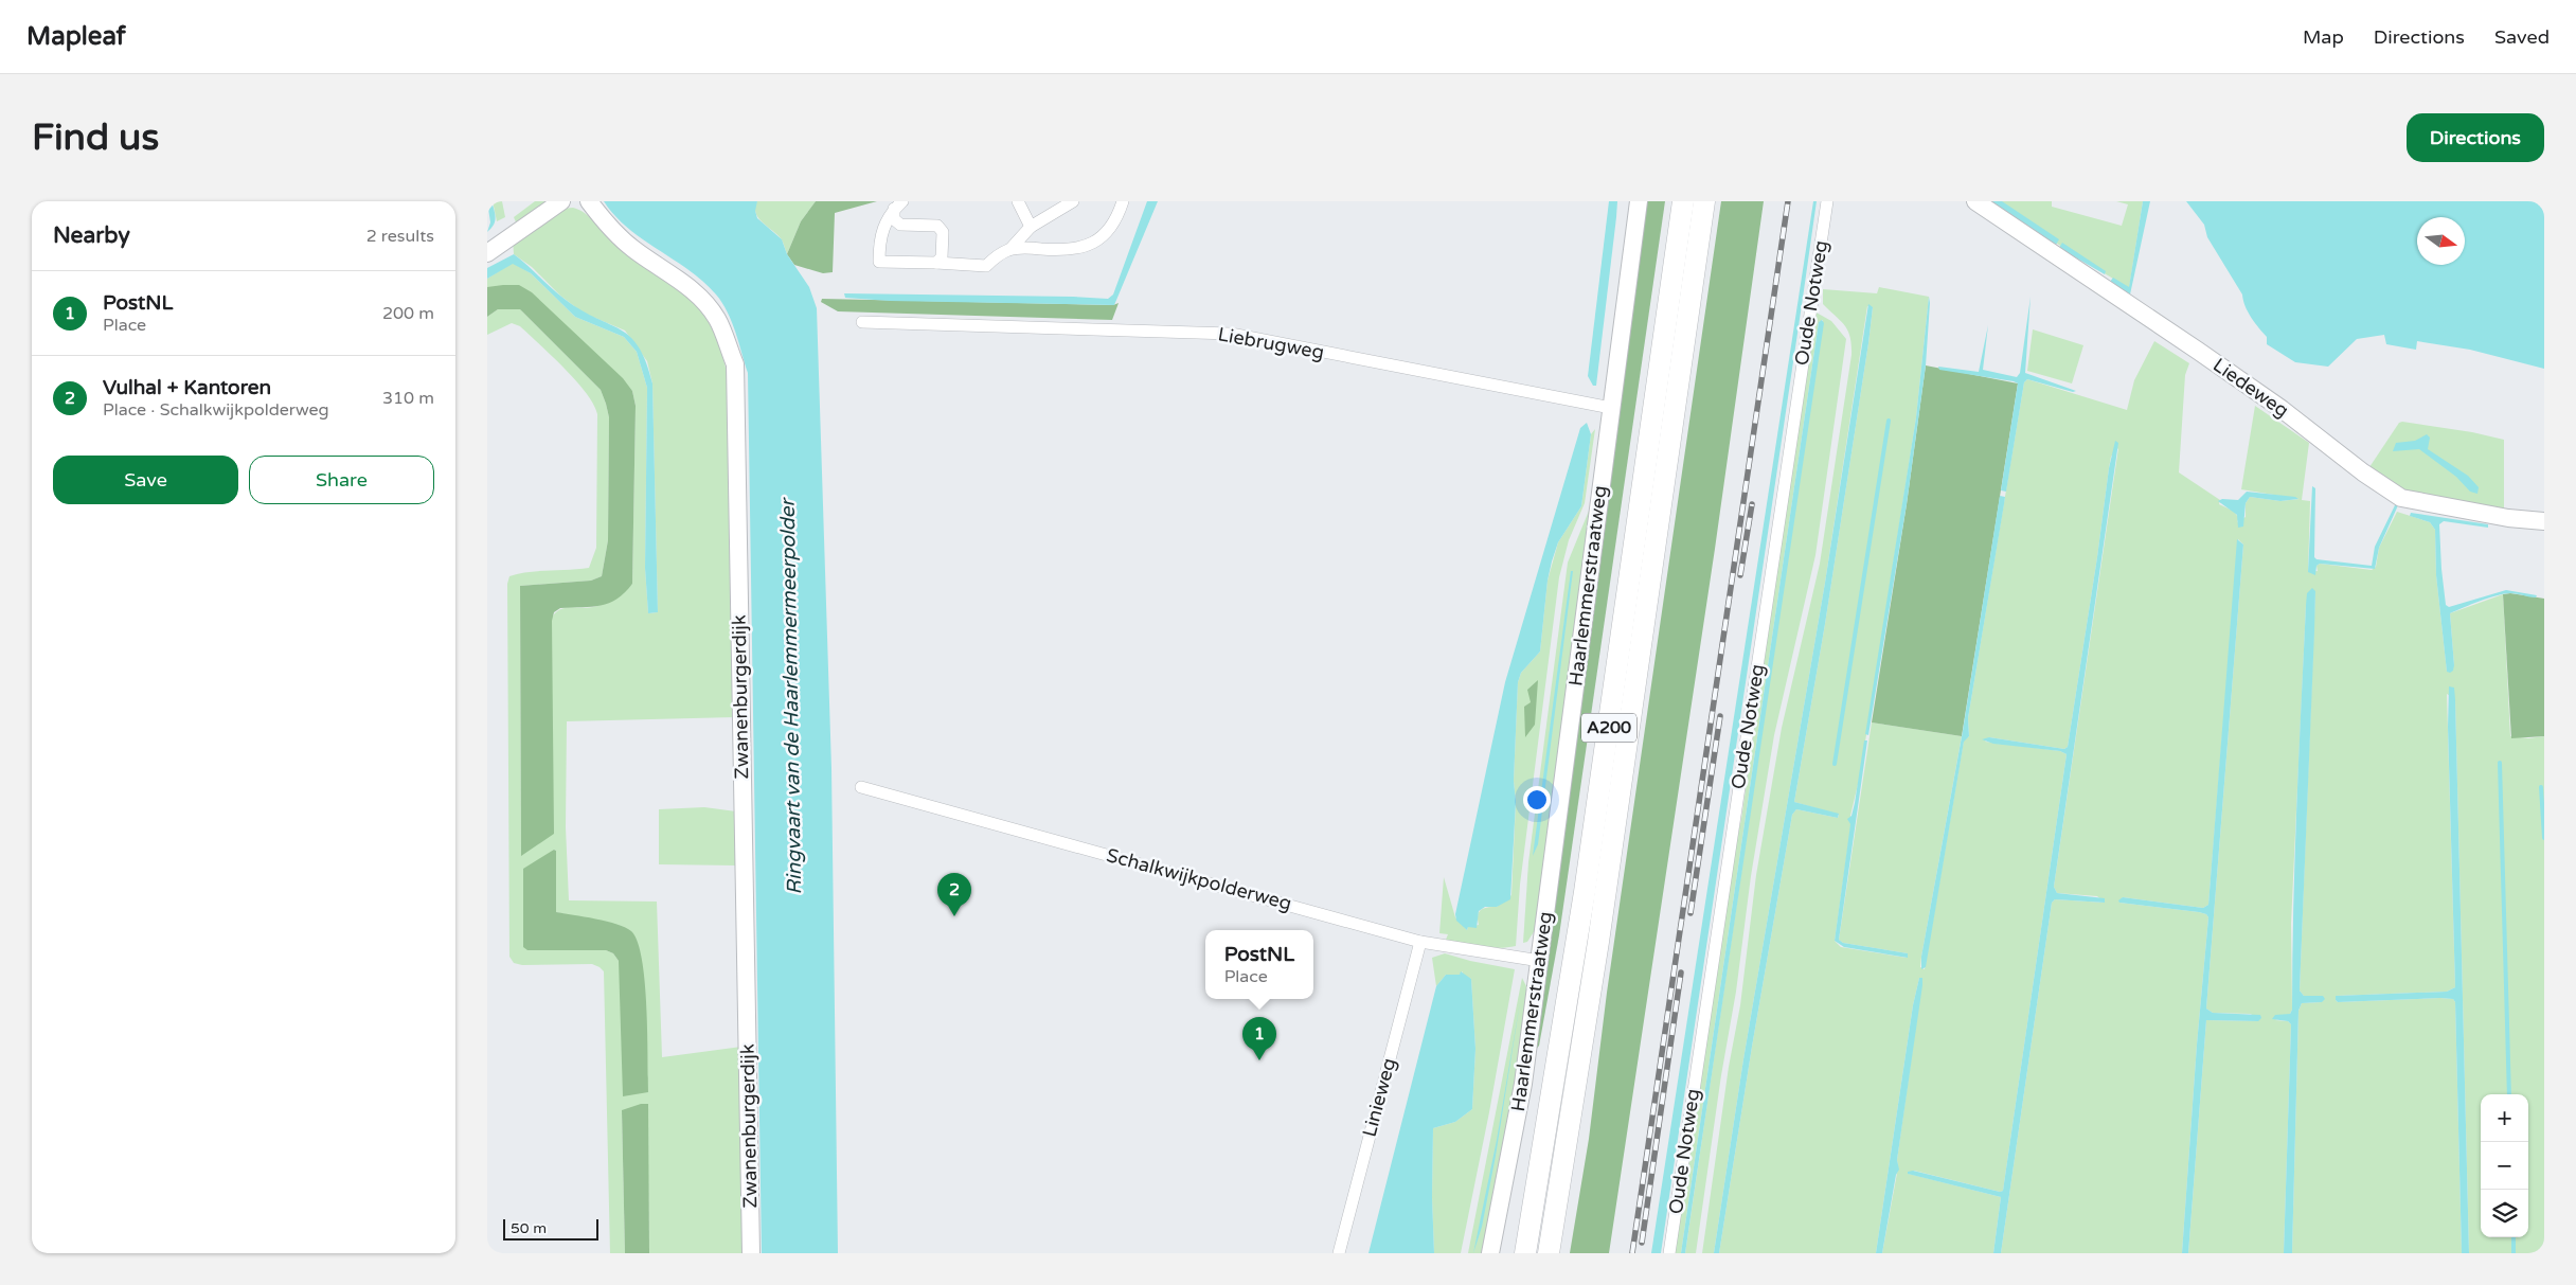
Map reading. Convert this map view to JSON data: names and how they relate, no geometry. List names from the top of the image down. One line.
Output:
{"streets":{"highway":["A200"],"street":["Oude Notweg","Liebrugweg","Liedeweg","Haarlemmerstraatweg","Zwanenburgerdijk","Schalkwijkpolderweg","Linieweg"]},"crossings":[["Liebrugweg","Haarlemmerstraatweg"],["Haarlemmerstraatweg","Schalkwijkpolderweg"],["Schalkwijkpolderweg","Linieweg"]],"water":["Ringvaart van de Haarlemmermeerpolder"],"scale_bar":"50 m","north":"right","page":{"header":"Mapleaf","nav":["Map","Directions","Saved"],"buttons":["Directions",["Save","Share"]],"title":"Find us","heading":["Nearby","2 results"],"list":[{"mark":"1","name":"PostNL","note":"Place","value":"200 m"},{"mark":"2","name":"Vulhal + Kantoren","note":"Place · Schalkwijkpolderweg","value":"310 m"}],"pins":["2","1"],"popup":["PostNL","Place"],"map_buttons":["+","−"],"scale":"50 m"}}
